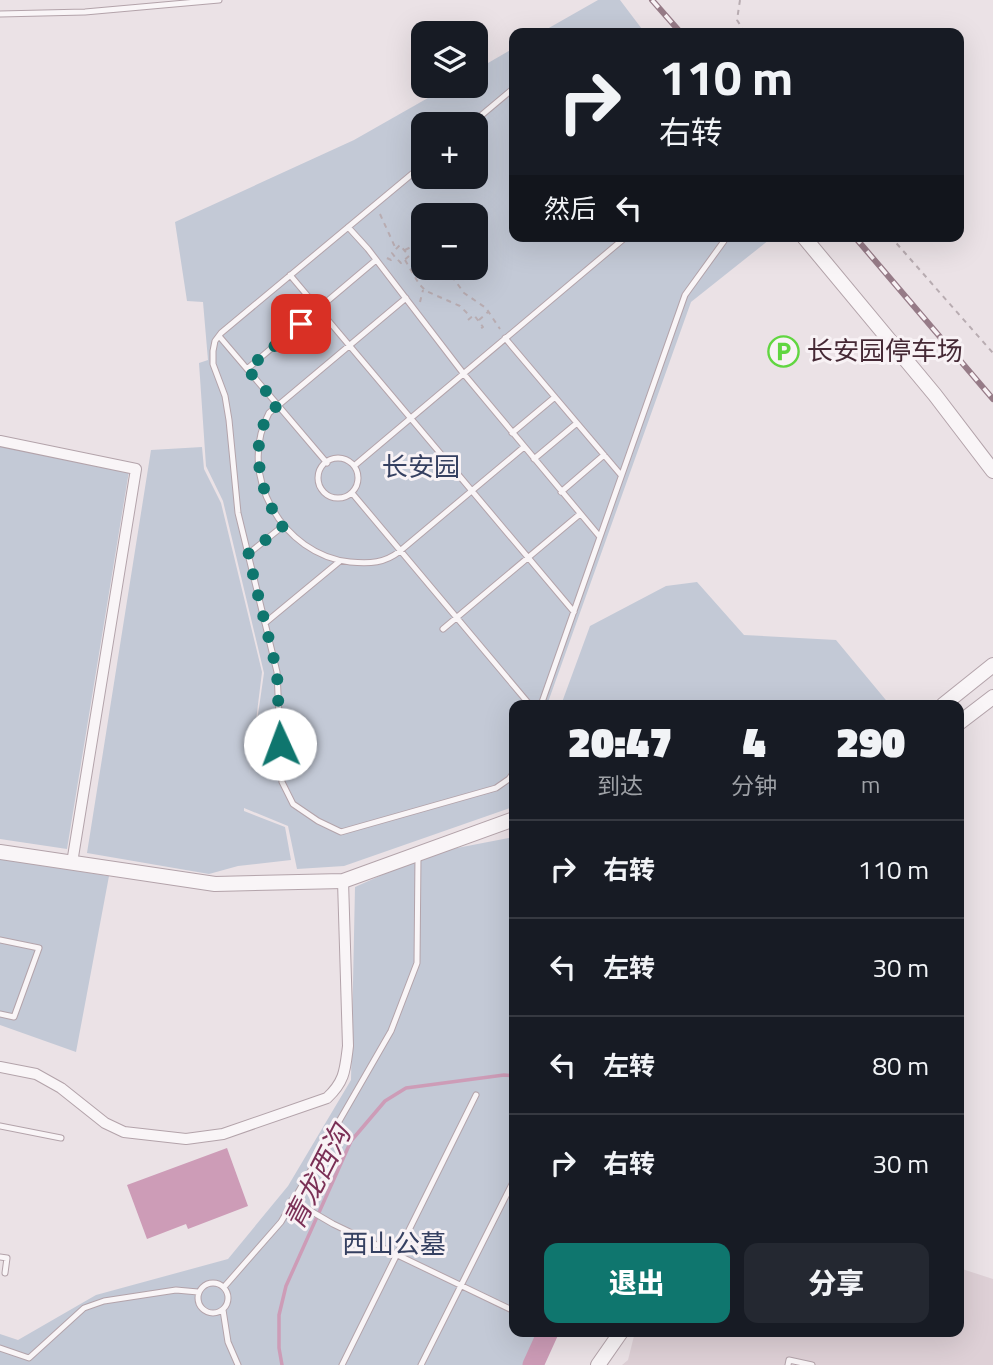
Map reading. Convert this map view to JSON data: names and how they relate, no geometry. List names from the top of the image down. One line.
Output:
{"water":["青龙西沟"],"parks":["长安园","西山公墓"],"places":{"parking":["长安园停车场"]},"page":{"map_buttons":["+","−"],"turn":["110 m","右转"],"then":"然后","eta":["20:47","到达","4","分钟","290","m"],"list":[{"name":"右转","value":"110 m"},{"name":"左转","value":"30 m"},{"name":"左转","value":"80 m"},{"name":"右转","value":"30 m"}],"buttons":["退出","分享"]}}
